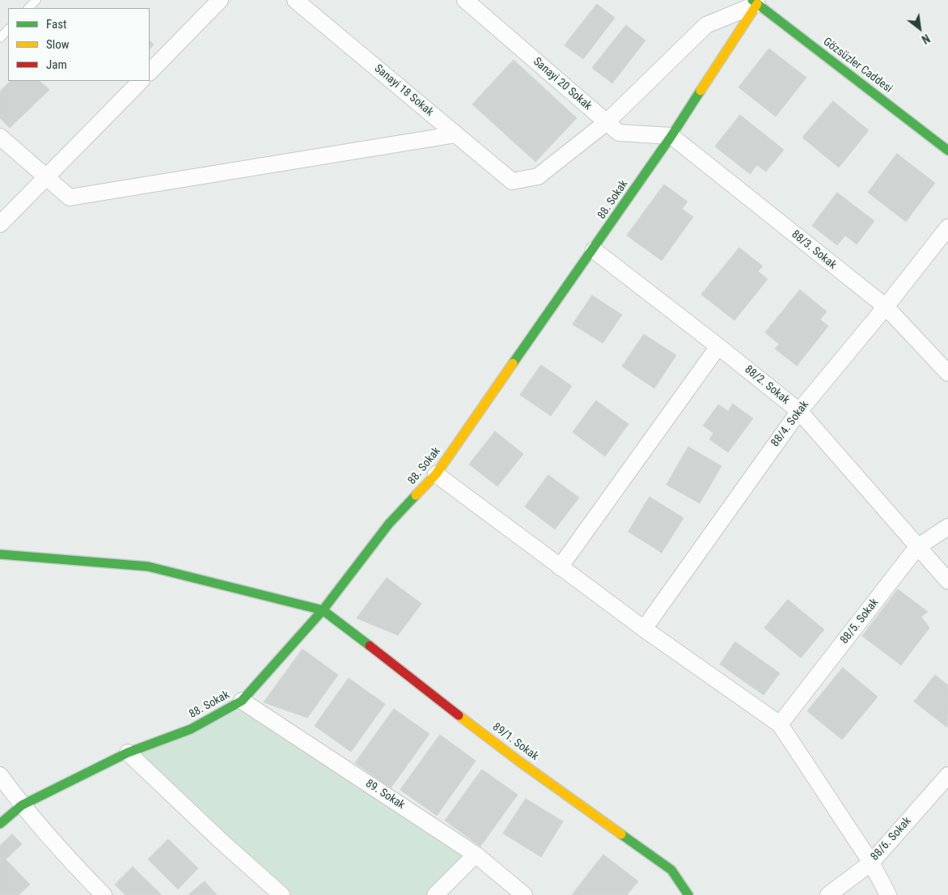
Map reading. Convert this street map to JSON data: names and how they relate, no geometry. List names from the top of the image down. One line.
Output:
{"streets":{"street":["Gözsüzler Caddesi","Sanayi 20 Sokak","Sanayi 18 Sokak","88. Sokak","88/3. Sokak","88/2. Sokak","88/4. Sokak","88/5. Sokak","89/1. Sokak","89. Sokak","88/6. Sokak"]},"crossings":[["Gözsüzler Caddesi","88. Sokak"],["Sanayi 20 Sokak","Sanayi 18 Sokak"],["Sanayi 20 Sokak","88. Sokak"],["Sanayi 20 Sokak","88/3. Sokak"],["88. Sokak","88/3. Sokak"],["88. Sokak","88/2. Sokak"],["88. Sokak","89/1. Sokak"],["88. Sokak","89. Sokak"],["88/3. Sokak","88/4. Sokak"],["88/2. Sokak","88/4. Sokak"],["88/2. Sokak","88/5. Sokak"]],"legend":["Fast","Slow","Jam"],"north":"bottom right"}
